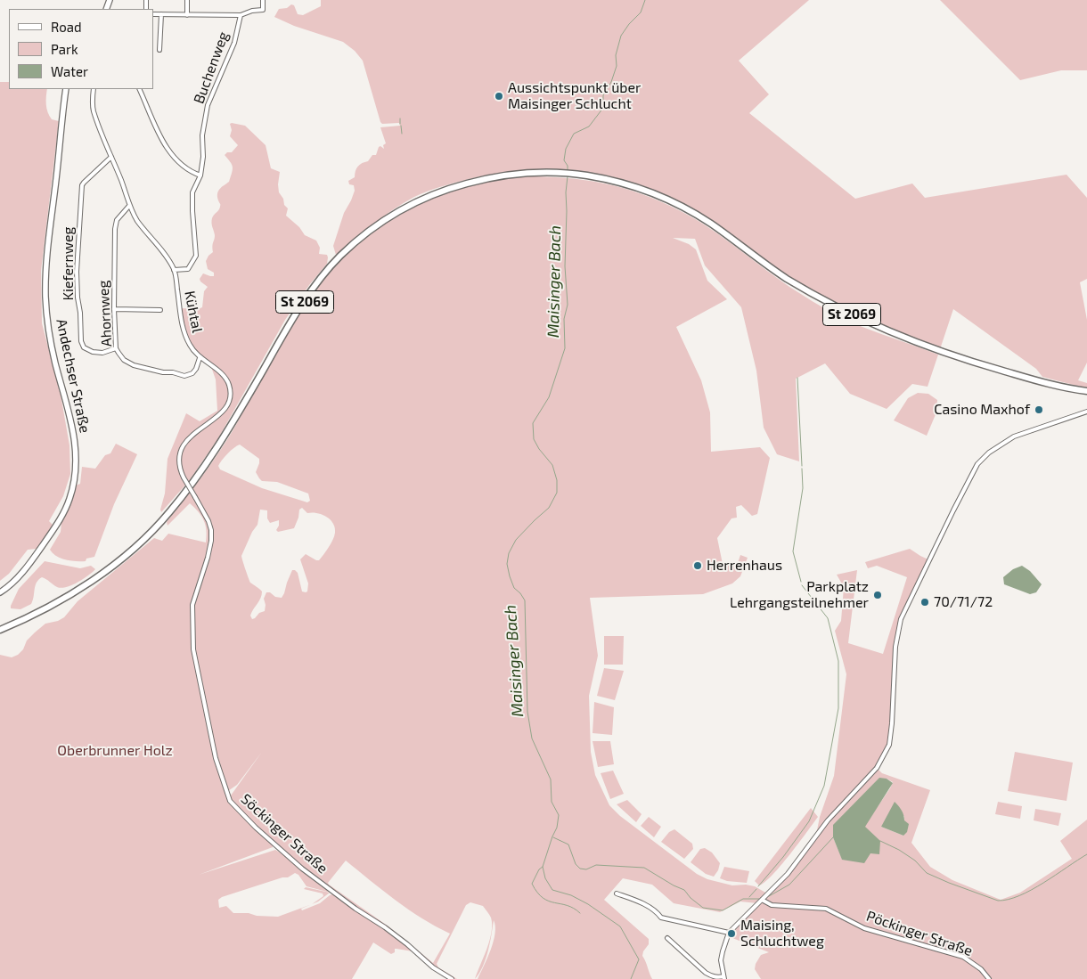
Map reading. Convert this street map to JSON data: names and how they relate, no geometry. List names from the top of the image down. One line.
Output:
{"streets":{"main road":["St 2069"],"street":["Buchenweg","Kiefernweg","Kühtal","Ahornweg","Andechser Straße","Söckinger Straße","Pöckinger Straße"]},"crossings":[["Buchenweg","Kühtal"],["Kiefernweg","Kühtal"],["Kiefernweg","Ahornweg"],["Kühtal","Ahornweg"],["Kühtal","Söckinger Straße"]],"water":["Maisinger Bach"],"parks":["Oberbrunner Holz"],"places":["Aussichtspunkt über Maisinger Schlucht","Casino Maxhof","Herrenhaus","Parkplatz Lehrgangsteilnehmer","70/71/72","Maising, Schluchtweg"],"legend":["Road","Park","Water"]}
